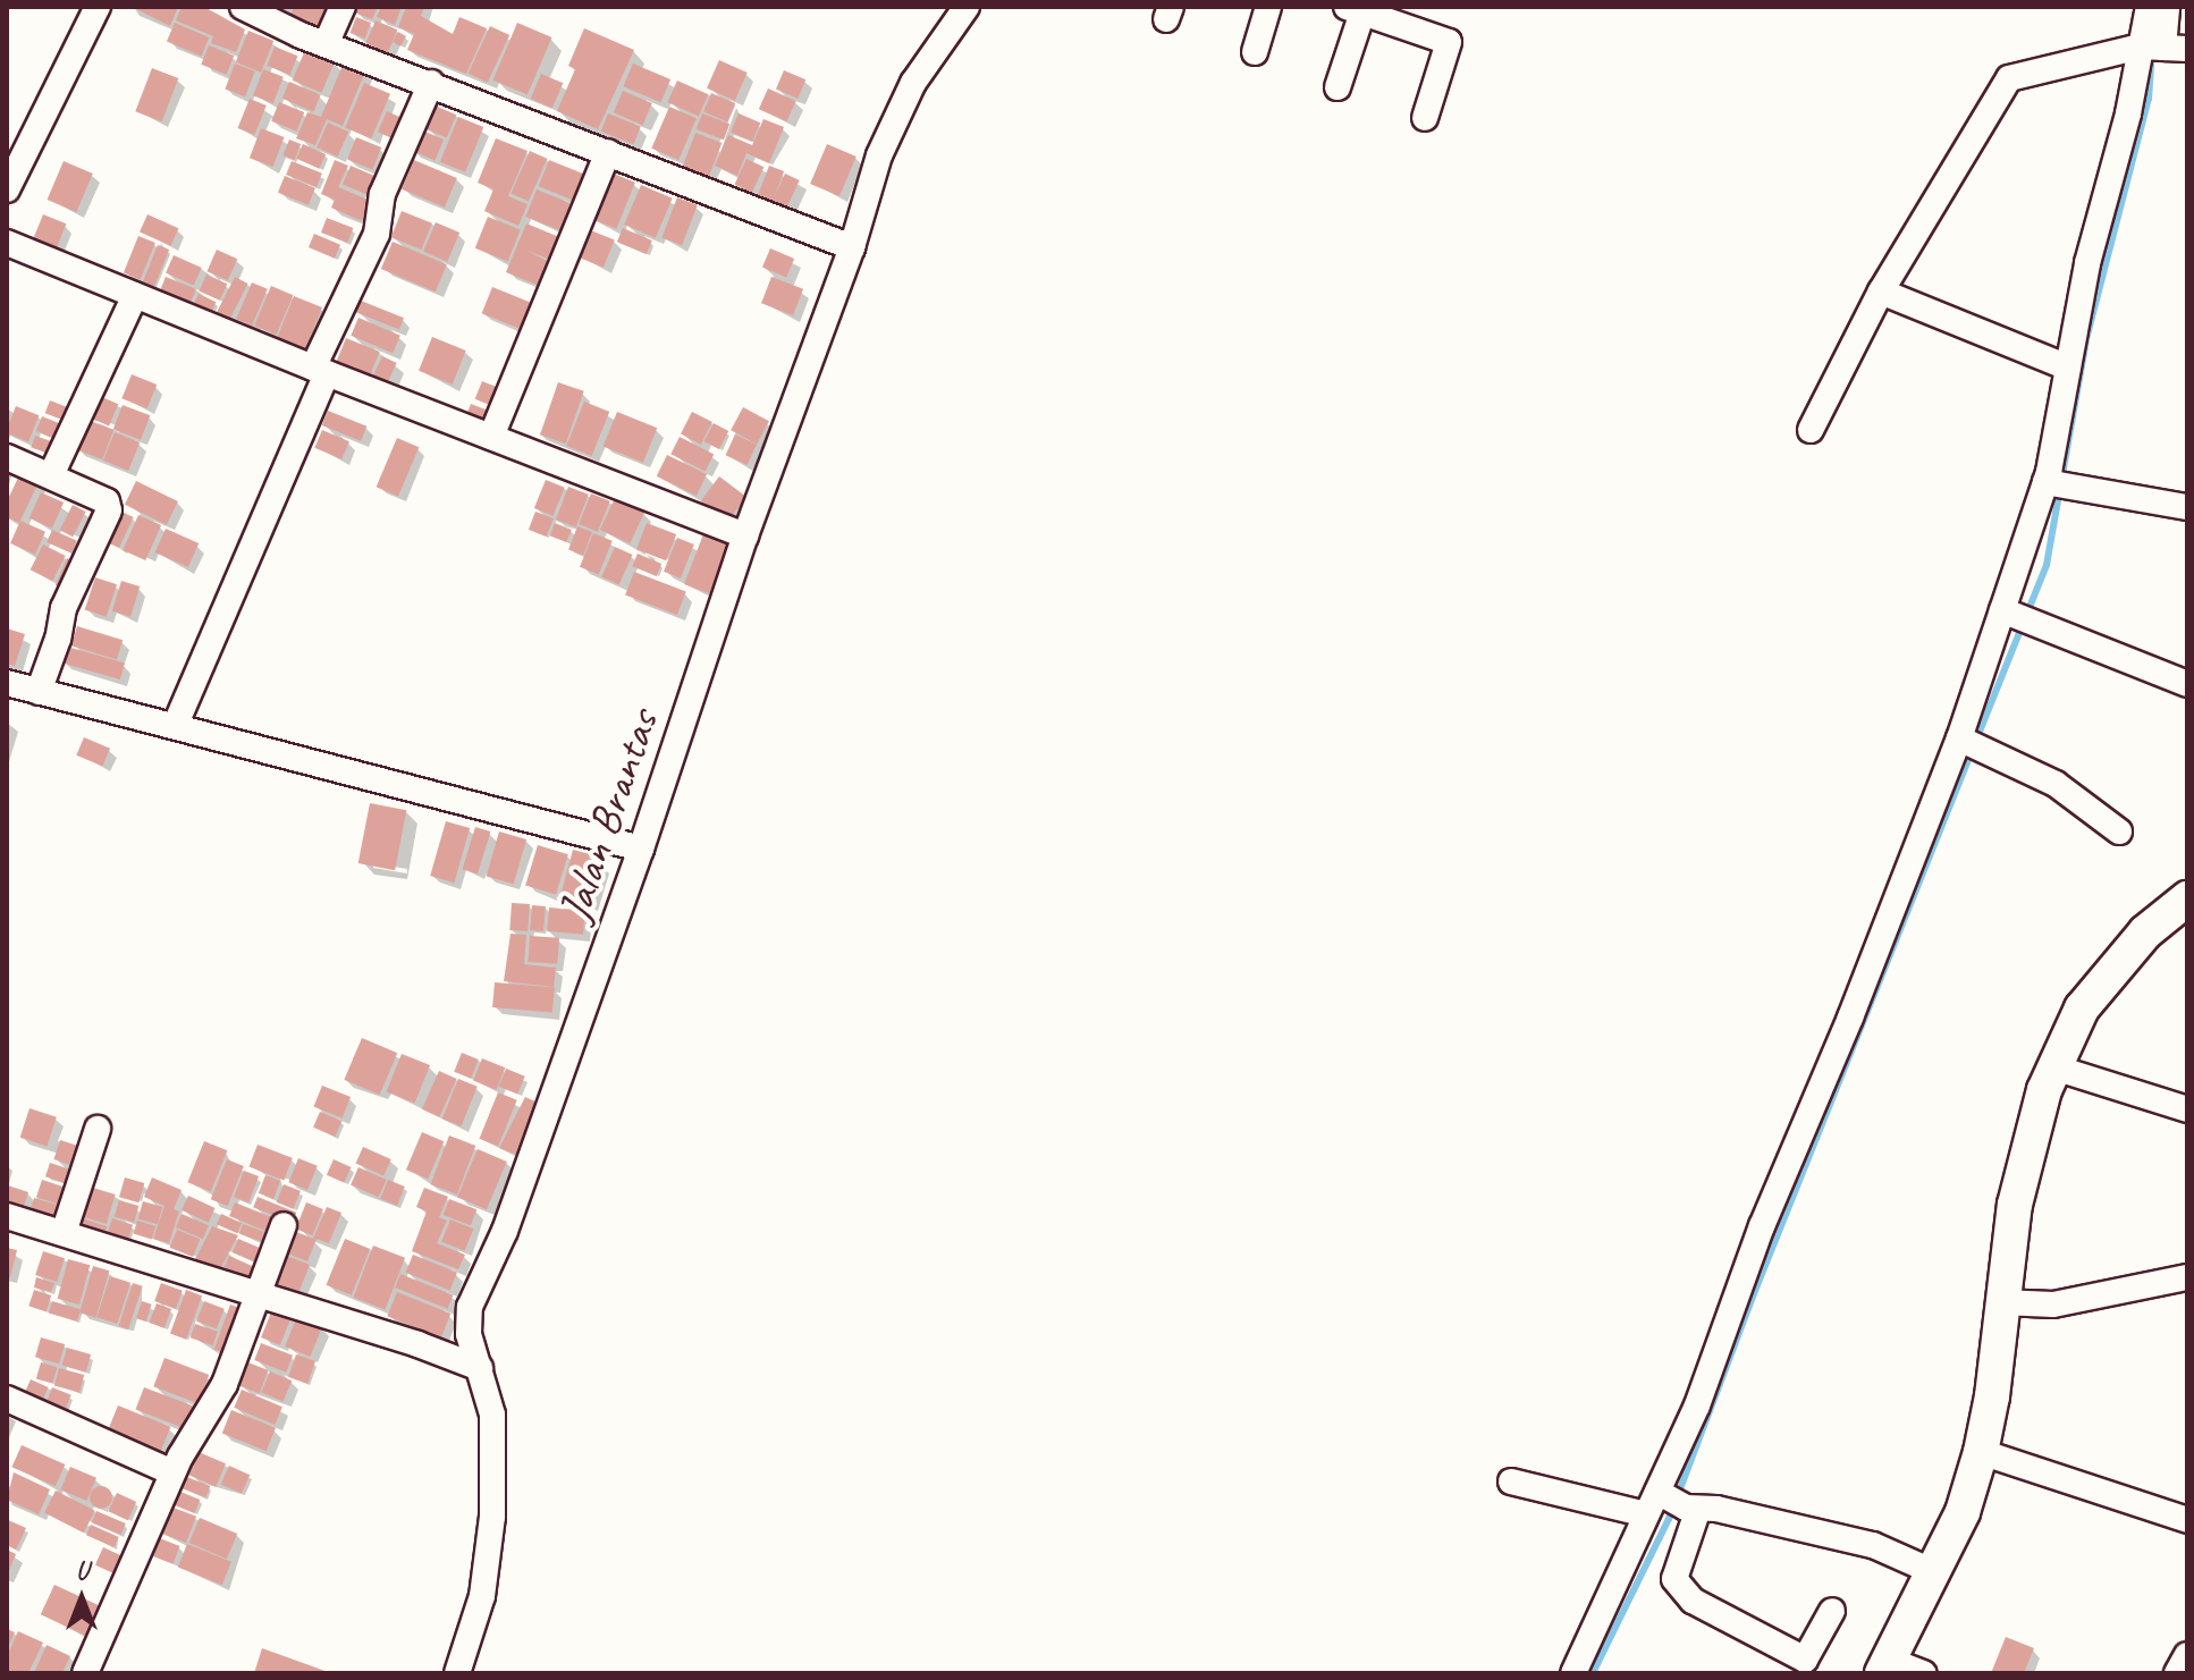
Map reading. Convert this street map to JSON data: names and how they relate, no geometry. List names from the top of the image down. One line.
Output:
{"streets":{"street":["Jalan Brantas"]},"north":"top"}
